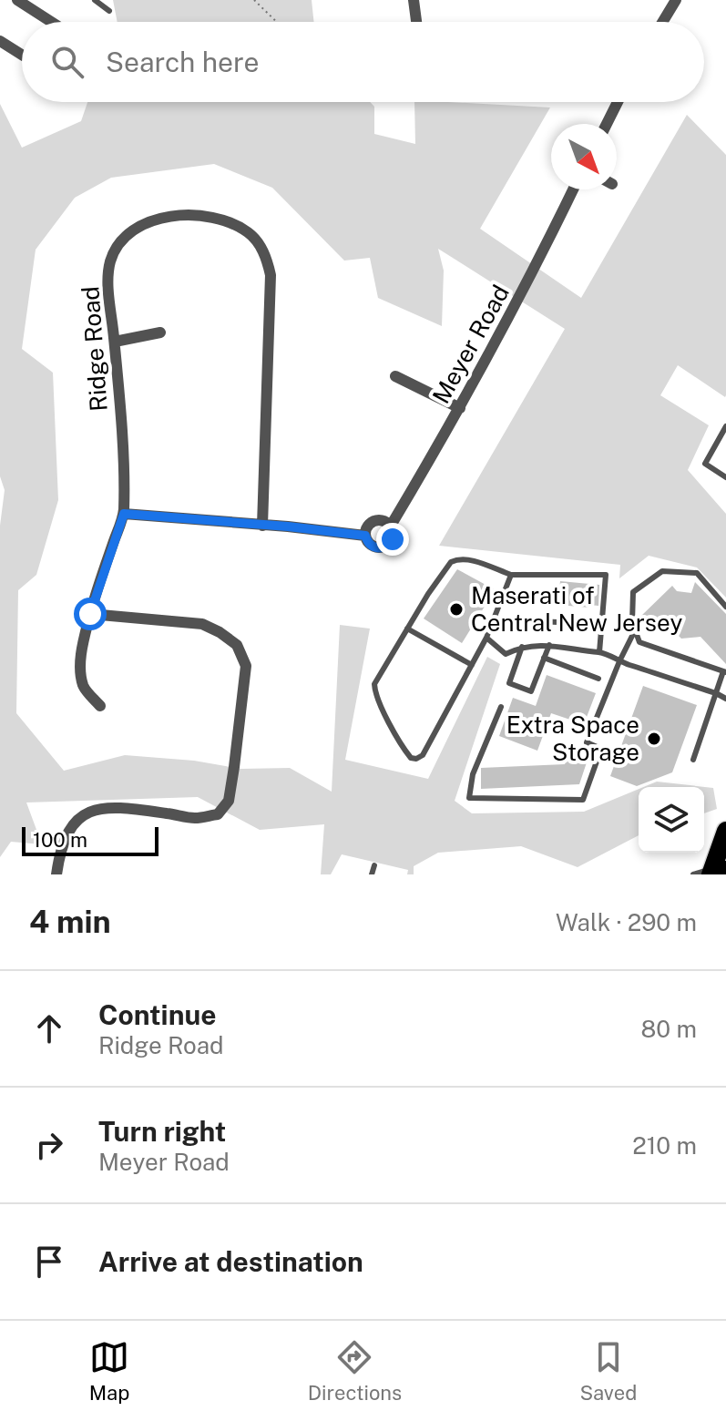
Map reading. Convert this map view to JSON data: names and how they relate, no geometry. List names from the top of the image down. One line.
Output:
{"streets":{"street":["Meyer Road","Ridge Road"]},"crossings":[["Meyer Road","Ridge Road"]],"places":["Maserati of Central New Jersey","Extra Space Storage"],"scale_bar":"100 m","north":"bottom right","page":{"search":"Search here","scale":"100 m","heading":["4 min","Walk · 290 m"],"list":[["Continue","Ridge Road","80 m"],["Turn right","Meyer Road","210 m"],"Arrive at destination"],"nav":["Map","Directions","Saved"]}}
